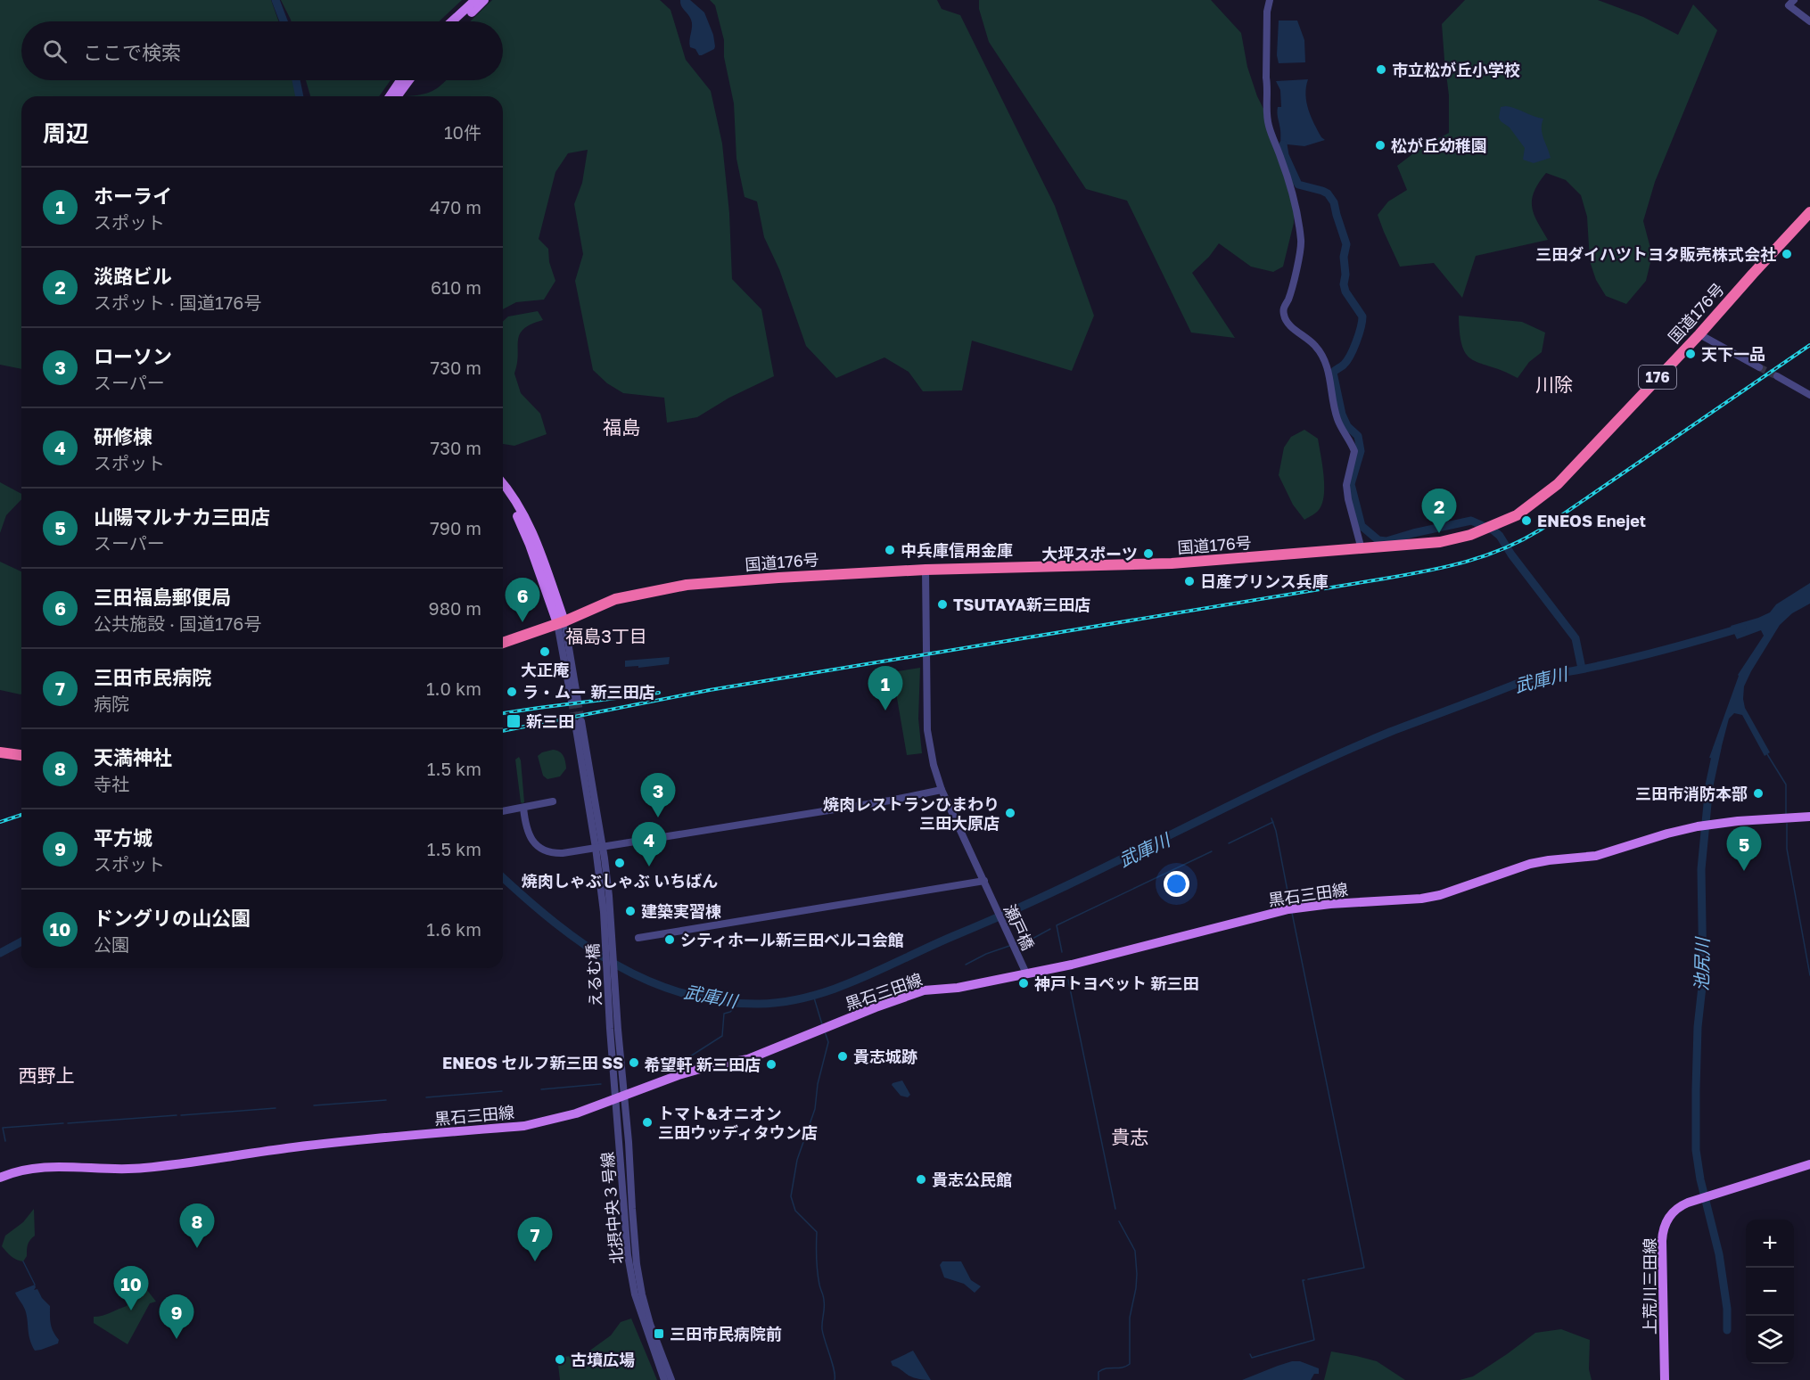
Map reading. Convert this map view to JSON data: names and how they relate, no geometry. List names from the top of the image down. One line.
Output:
{"streets":{"highway":["国道176号","176"],"main road":["黒石三田線","上荒川三田線"],"street":["瀬戸橋","えるむ橋","北摂中央３号線"]},"crossings":[["国道176号","瀬戸橋"],["黒石三田線","瀬戸橋"],["黒石三田線","北摂中央３号線"],["えるむ橋","北摂中央３号線"]],"districts":["川除","福島","福島3丁目","西野上","貴志"],"water":["武庫川","池尻川"],"places":{"other":["市立松が丘小学校","松が丘幼稚園","三田ダイハツトヨタ販売株式会社","天下一品","ENEOS Enejet","中兵庫信用金庫","大坪スポーツ","日産プリンス兵庫","TSUTAYA新三田店","大正庵","ラ・ムー 新三田店","三田市消防本部","焼肉レストランひまわり 三田大原店","焼肉しゃぶしゃぶ いちばん","建築実習棟","シティホール新三田ベルコ会館","神戸トヨペット 新三田","貴志城跡","ENEOS セルフ新三田 SS","希望軒 新三田店","トマト&オニオン 三田ウッディタウン店","貴志公民館","古墳広場"],"transit":["新三田","三田市民病院前"]},"page":{"search":"ここで検索","heading":["周辺","10件"],"list":[{"mark":"1","name":"ホーライ","note":"スポット","value":"470 m"},{"mark":"2","name":"淡路ビル","note":"スポット · 国道176号","value":"610 m"},{"mark":"3","name":"ローソン","note":"スーパー","value":"730 m"},{"mark":"4","name":"研修棟","note":"スポット","value":"730 m"},{"mark":"5","name":"山陽マルナカ三田店","note":"スーパー","value":"790 m"},{"mark":"6","name":"三田福島郵便局","note":"公共施設 · 国道176号","value":"980 m"},{"mark":"7","name":"三田市民病院","note":"病院","value":"1.0 km"},{"mark":"8","name":"天満神社","note":"寺社","value":"1.5 km"},{"mark":"9","name":"平方城","note":"スポット","value":"1.5 km"},{"mark":"10","name":"ドングリの山公園","note":"公園","value":"1.6 km"}],"pins":["2","6","1","3","4","5","8","7","10","9"],"map_buttons":["+","−"]}}
